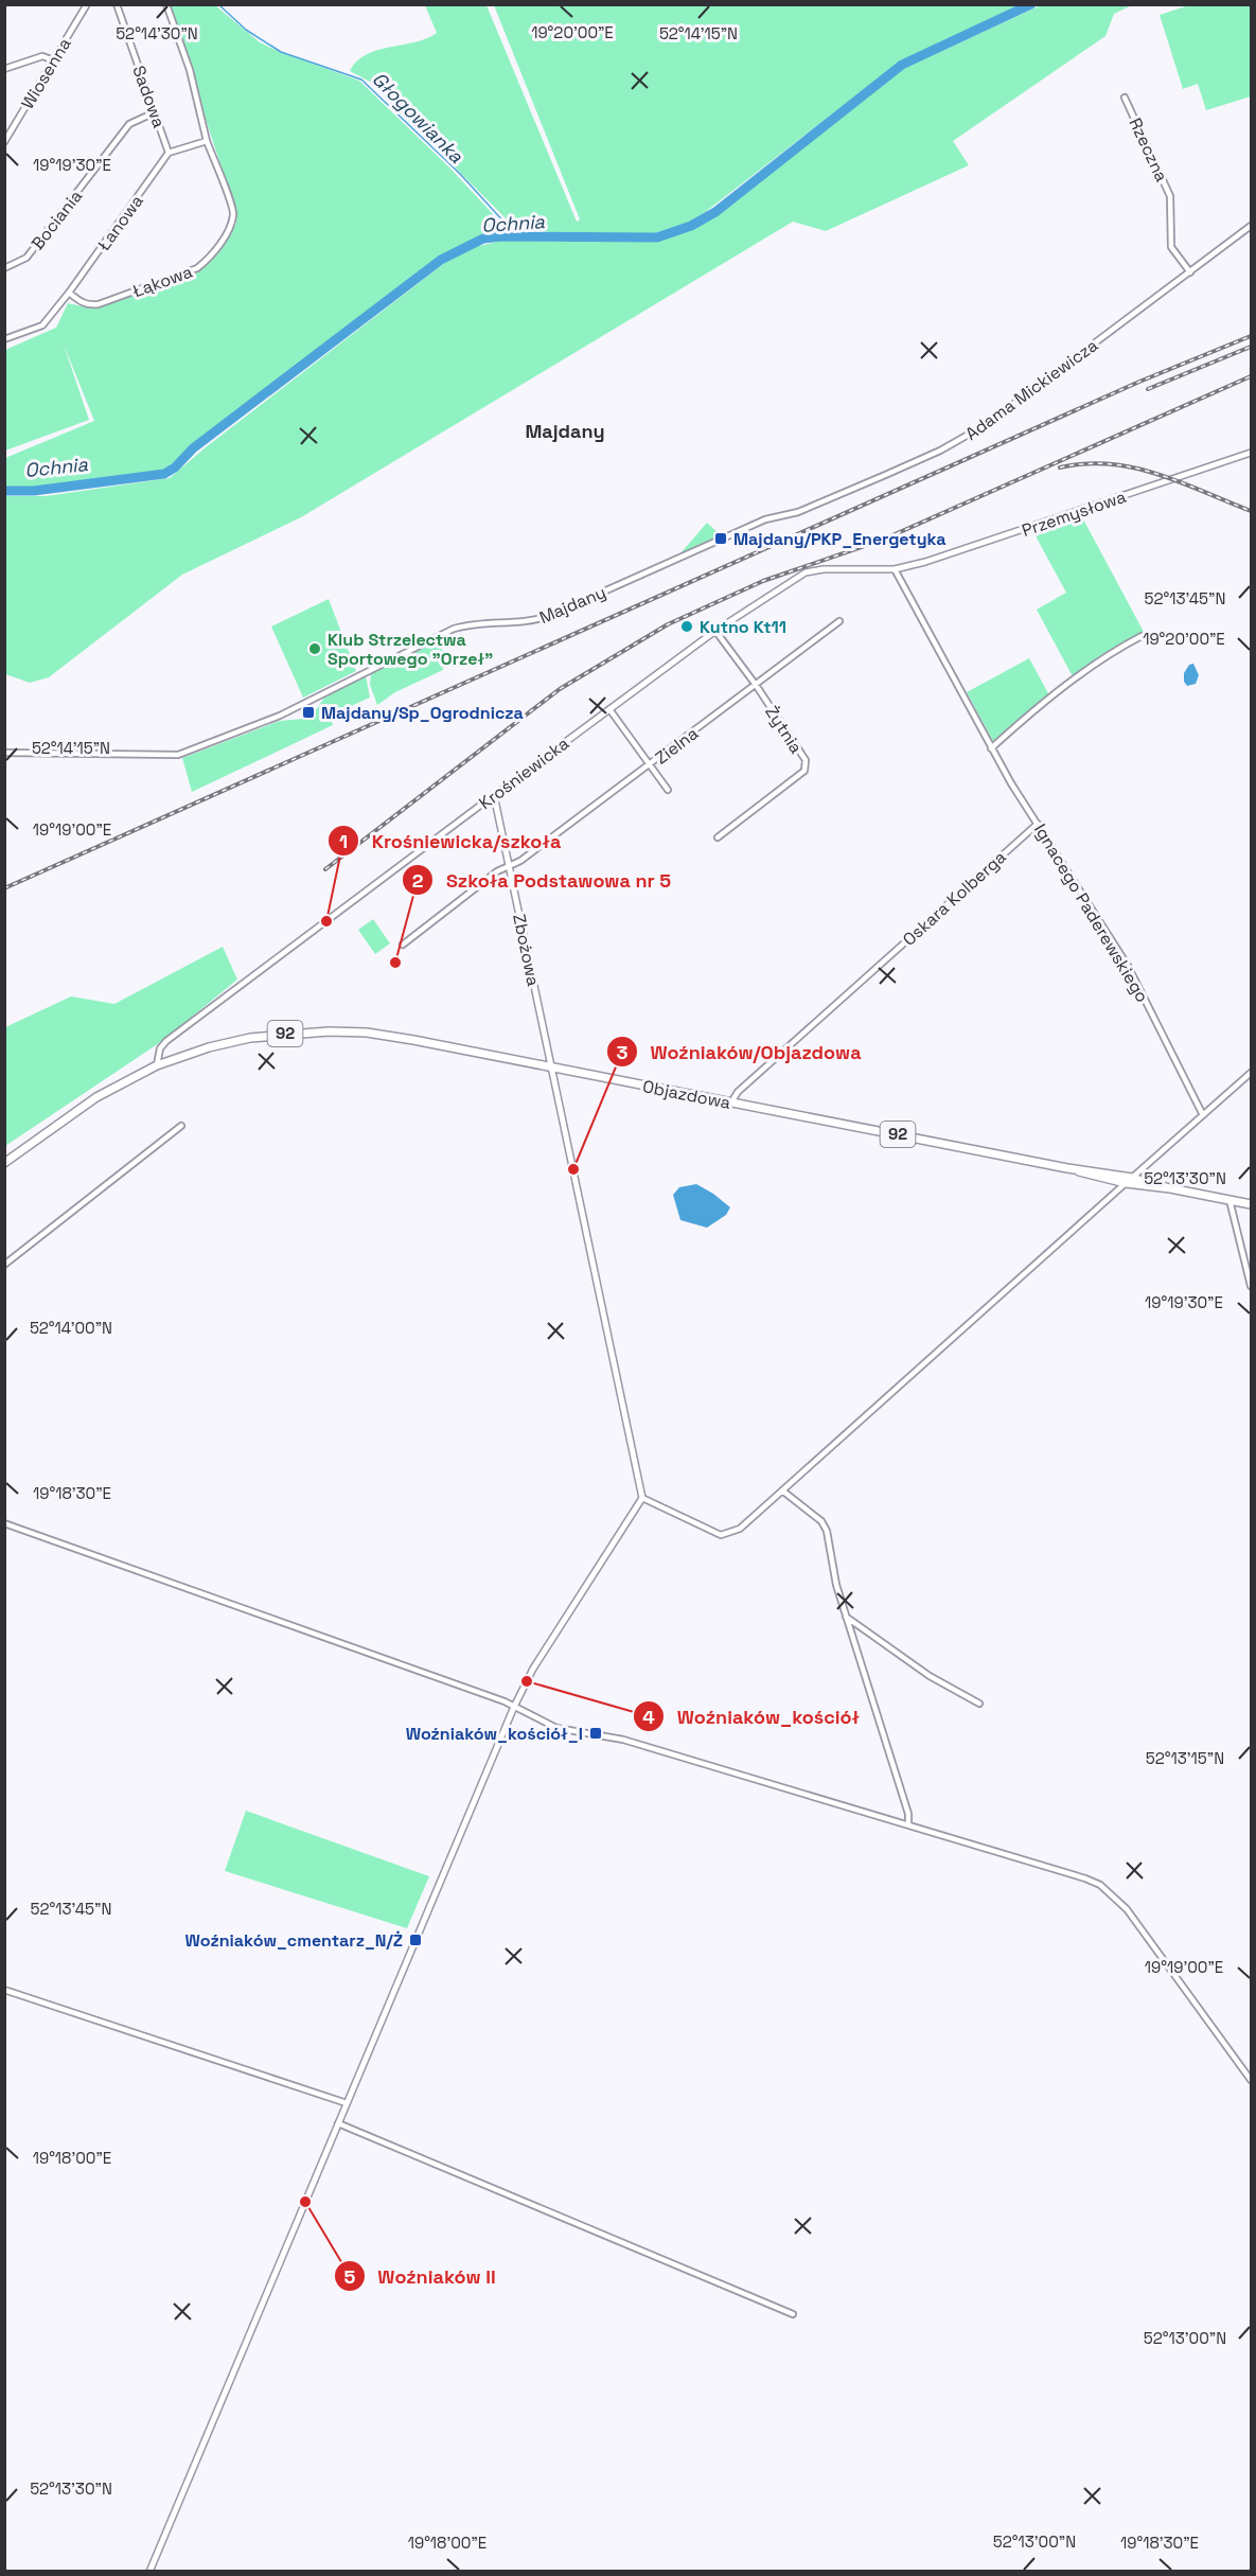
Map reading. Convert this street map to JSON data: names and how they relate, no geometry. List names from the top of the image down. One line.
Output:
{"streets":{"main road":["92","Objazdowa"],"street":["Wiosenna","Sadowa","Rzeczna","Bociania","Łanowa","Łąkowa","Adama Mickiewicza","Przemysłowa","Majdany","Żytnia","Zielna","Krośniewicka","Oskara Kolberga","Ignacego Paderewskiego","Zbożowa"]},"crossings":[["Sadowa","Bociania"],["Sadowa","Łanowa"],["Rzeczna","Adama Mickiewicza"],["Łanowa","Łąkowa"],["Adama Mickiewicza","Majdany"],["Przemysłowa","Krośniewicka"],["Przemysłowa","Ignacego Paderewskiego"],["Żytnia","Zielna"],["Żytnia","Krośniewicka"],["Zielna","Zbożowa"],["Krośniewicka","Ignacego Paderewskiego"],["Krośniewicka","Zbożowa"],["Krośniewicka","92"],["Krośniewicka","Objazdowa"],["Oskara Kolberga","Ignacego Paderewskiego"],["Oskara Kolberga","Objazdowa"],["Zbożowa","Objazdowa"],["92","Objazdowa"]],"districts":["Majdany"],"water":["Głogowianka","Ochnia"],"places":{"transit":["Majdany/PKP_Energetyka","Majdany/Sp_Ogrodnicza","Woźniaków_kościół_I","Woźniaków_cmentarz_N/Ż"],"other":["Kutno Kt11","Klub Strzelectwa Sportowego \"Orzeł\"","Krośniewicka/szkoła","Szkoła Podstawowa nr 5","Woźniaków/Objazdowa","Woźniaków_kościół","Woźniaków II"]},"coordinates":["19°20'00\"E","52°14'30\"N","52°14'15\"N","19°19'30\"E","52°13'45\"N","19°19'00\"E","52°13'30\"N","52°14'00\"N","19°18'30\"E","52°13'15\"N","19°18'00\"E","52°13'00\"N"]}
